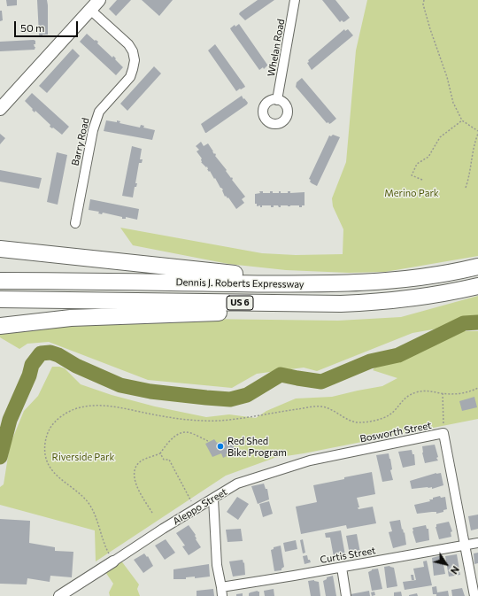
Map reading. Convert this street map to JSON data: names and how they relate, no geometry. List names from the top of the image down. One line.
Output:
{"streets":{"highway":["Dennis J. Roberts Expressway","US 6"],"street":["Whelan Road","Barry Road","Bosworth Street","Aleppo Street","Curtis Street"]},"crossings":[["Bosworth Street","Aleppo Street"],["Bosworth Street","Curtis Street"]],"parks":["Merino Park","Riverside Park"],"places":["Red Shed Bike Program"],"scale_bar":"50 m","north":"bottom right"}
